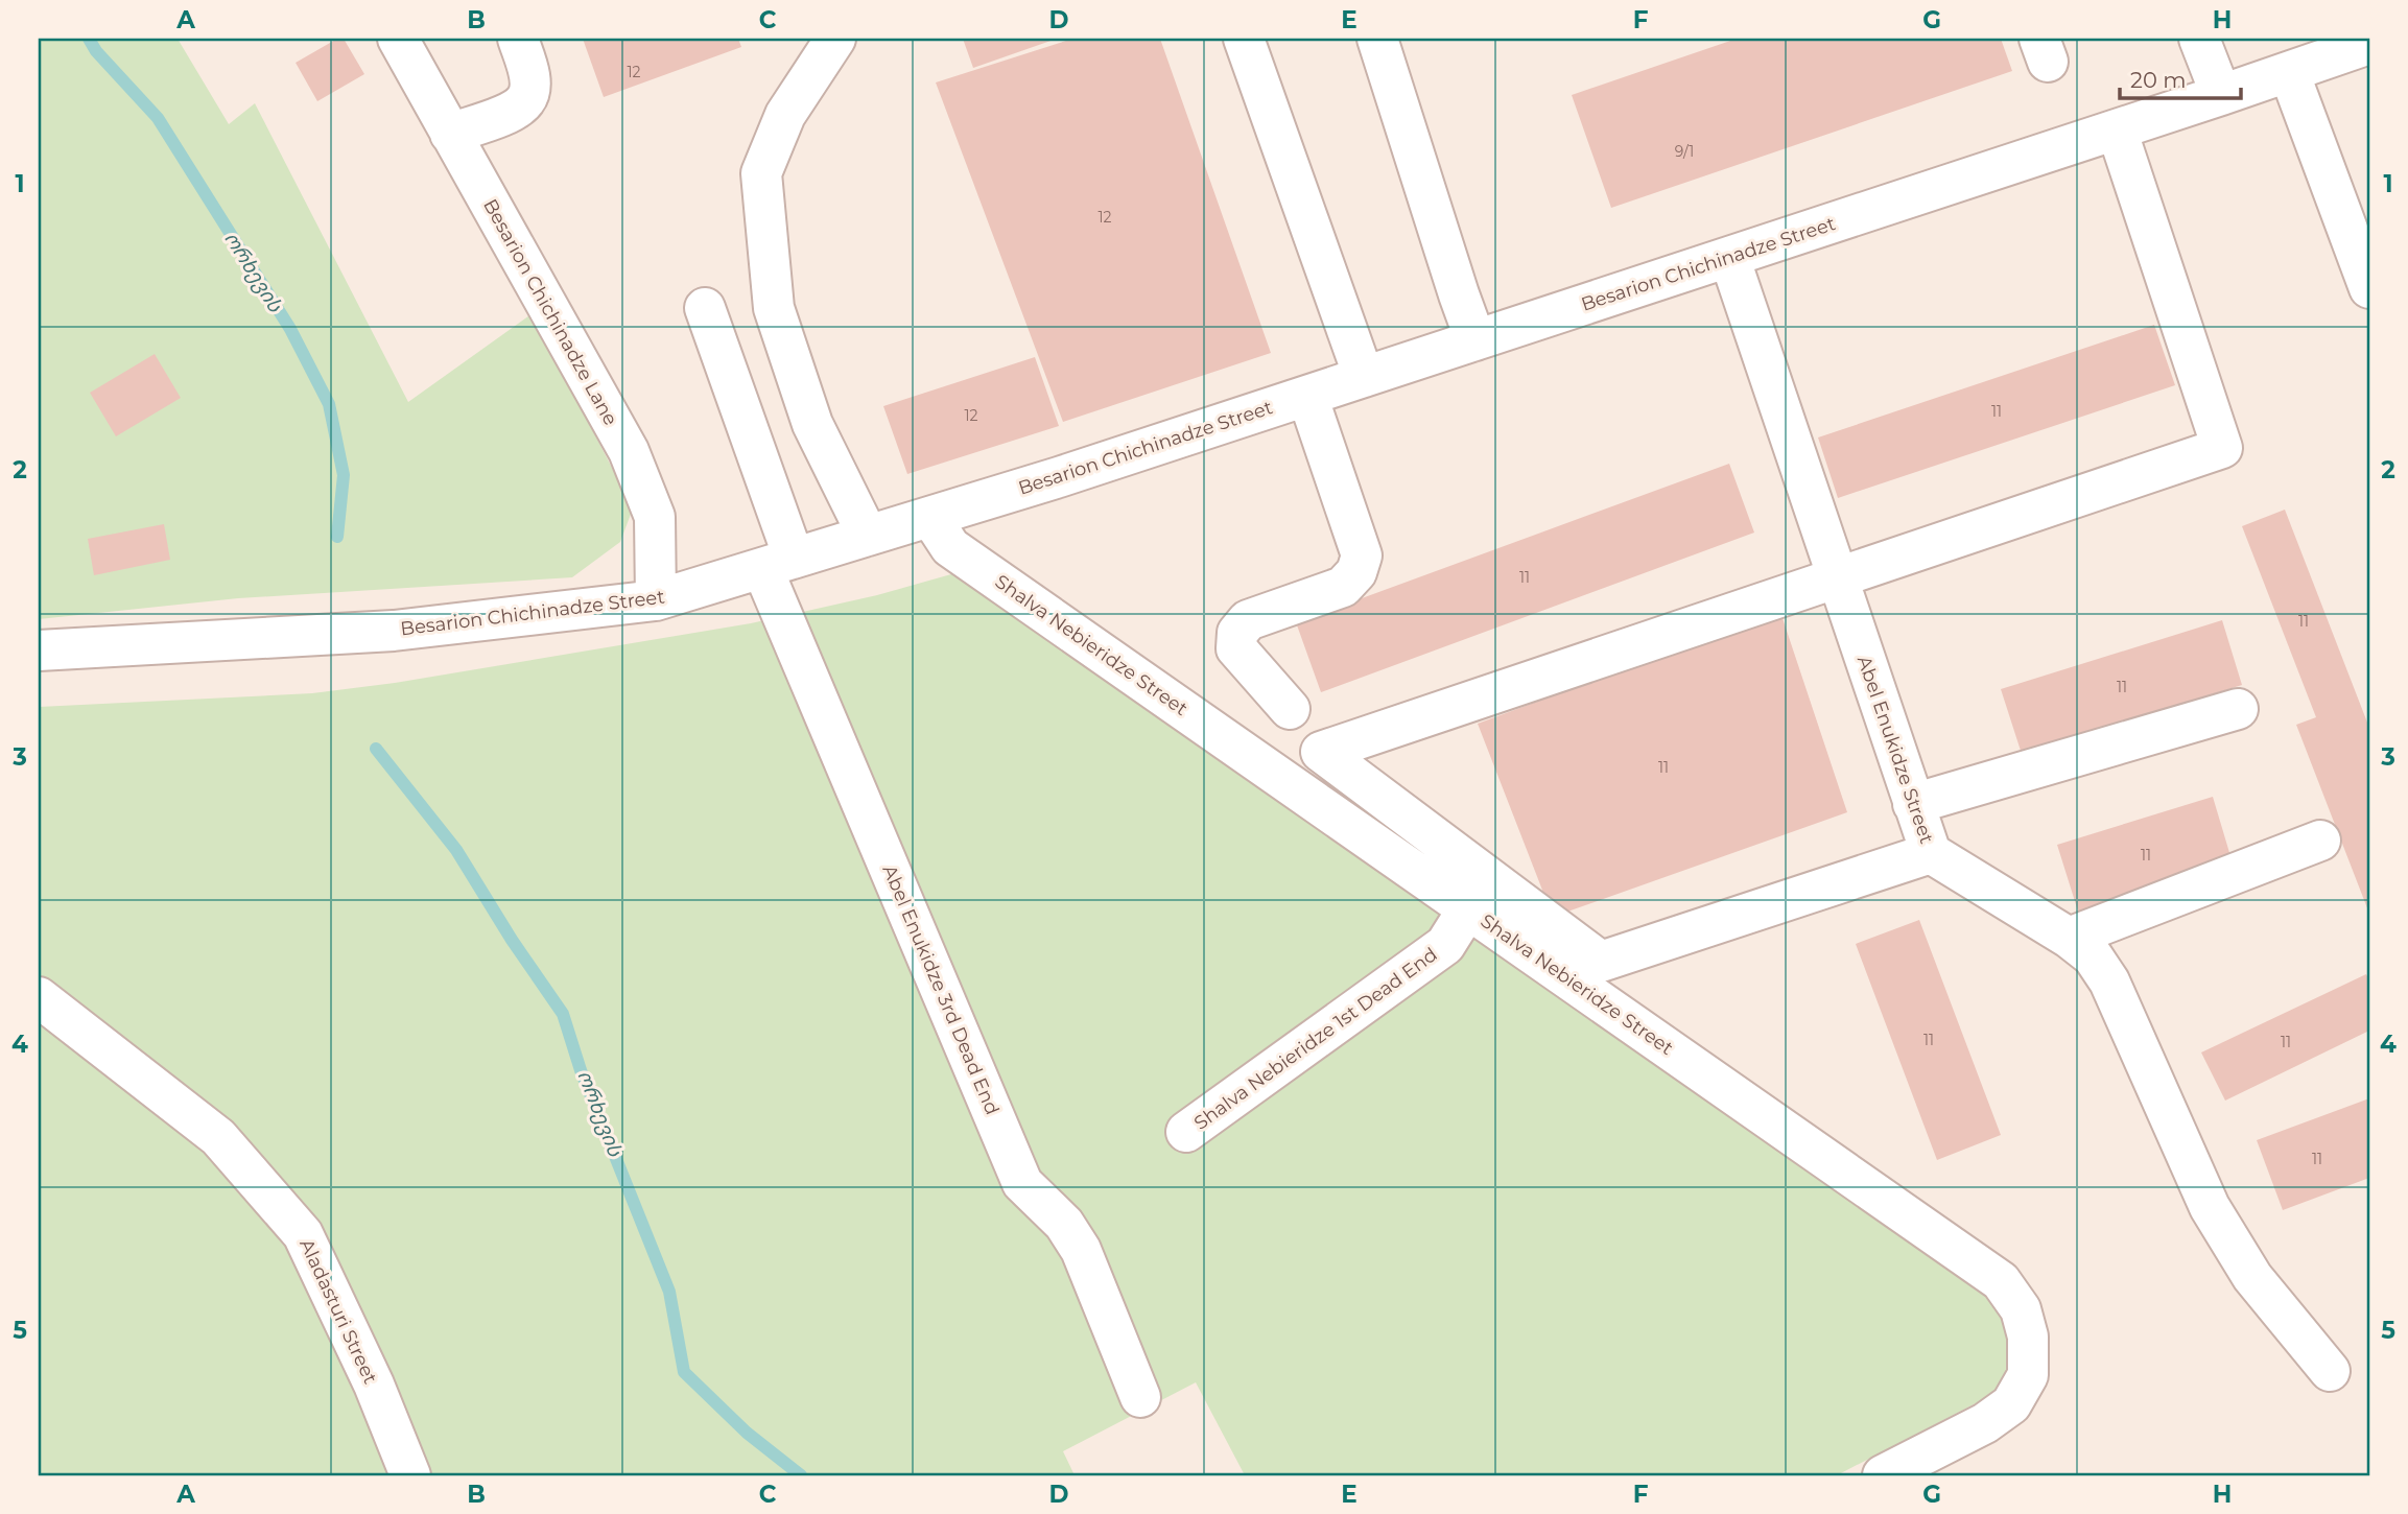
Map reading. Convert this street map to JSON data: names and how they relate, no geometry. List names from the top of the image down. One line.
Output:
{"streets":{"street":["Besarion Chichinadze Street","Besarion Chichinadze Lane","Shalva Nebieridze Street","Abel Enukidze Street","Abel Enukidze 3rd Dead End","Shalva Nebieridze 1st Dead End","Aladasturi Street"]},"crossings":[["Besarion Chichinadze Street","Besarion Chichinadze Lane"],["Besarion Chichinadze Street","Shalva Nebieridze Street"],["Besarion Chichinadze Street","Abel Enukidze Street"],["Besarion Chichinadze Street","Abel Enukidze 3rd Dead End"],["Shalva Nebieridze Street","Shalva Nebieridze 1st Dead End"]],"water":["ორხევის"],"house_numbers":["12","9/1","12","11","12","11","11","11","11","11","11","11","11"],"scale_bar":"20 m","grid":{"columns":["A","B","C","D","E","F","G","H"],"rows":["1","2","3","4","5"]}}
